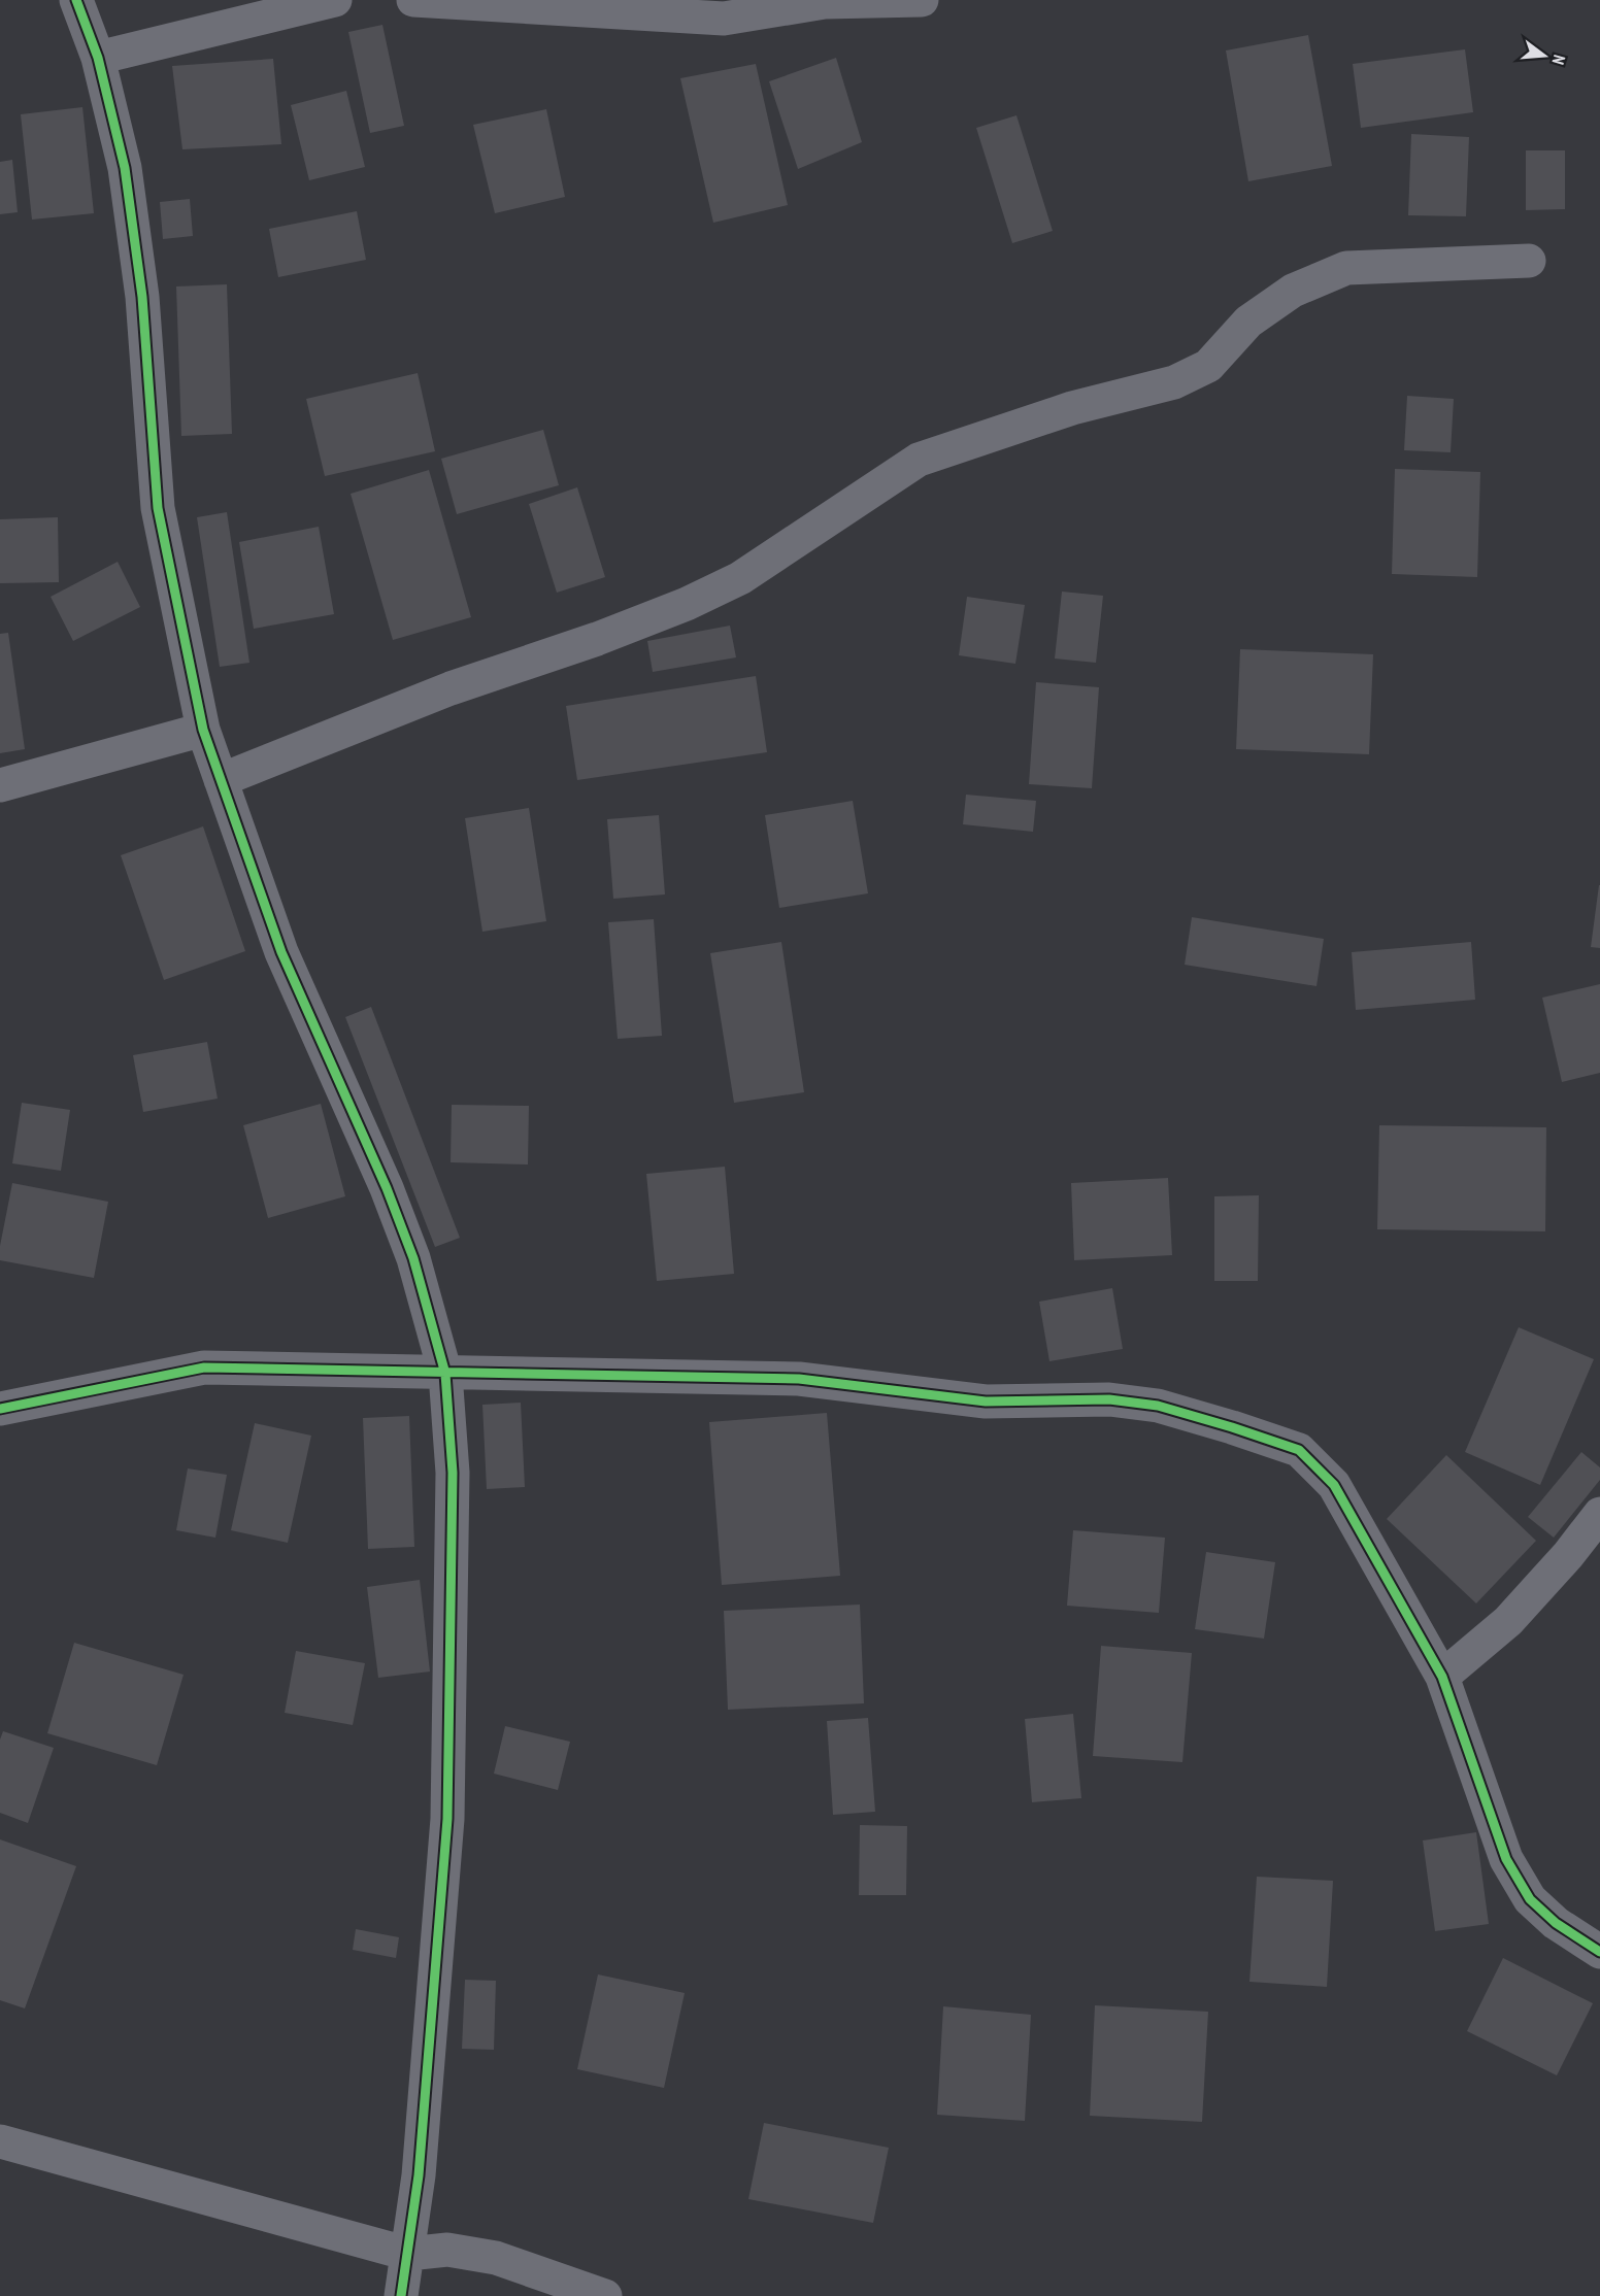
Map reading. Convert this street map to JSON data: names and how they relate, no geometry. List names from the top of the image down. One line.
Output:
{"north":"right"}
